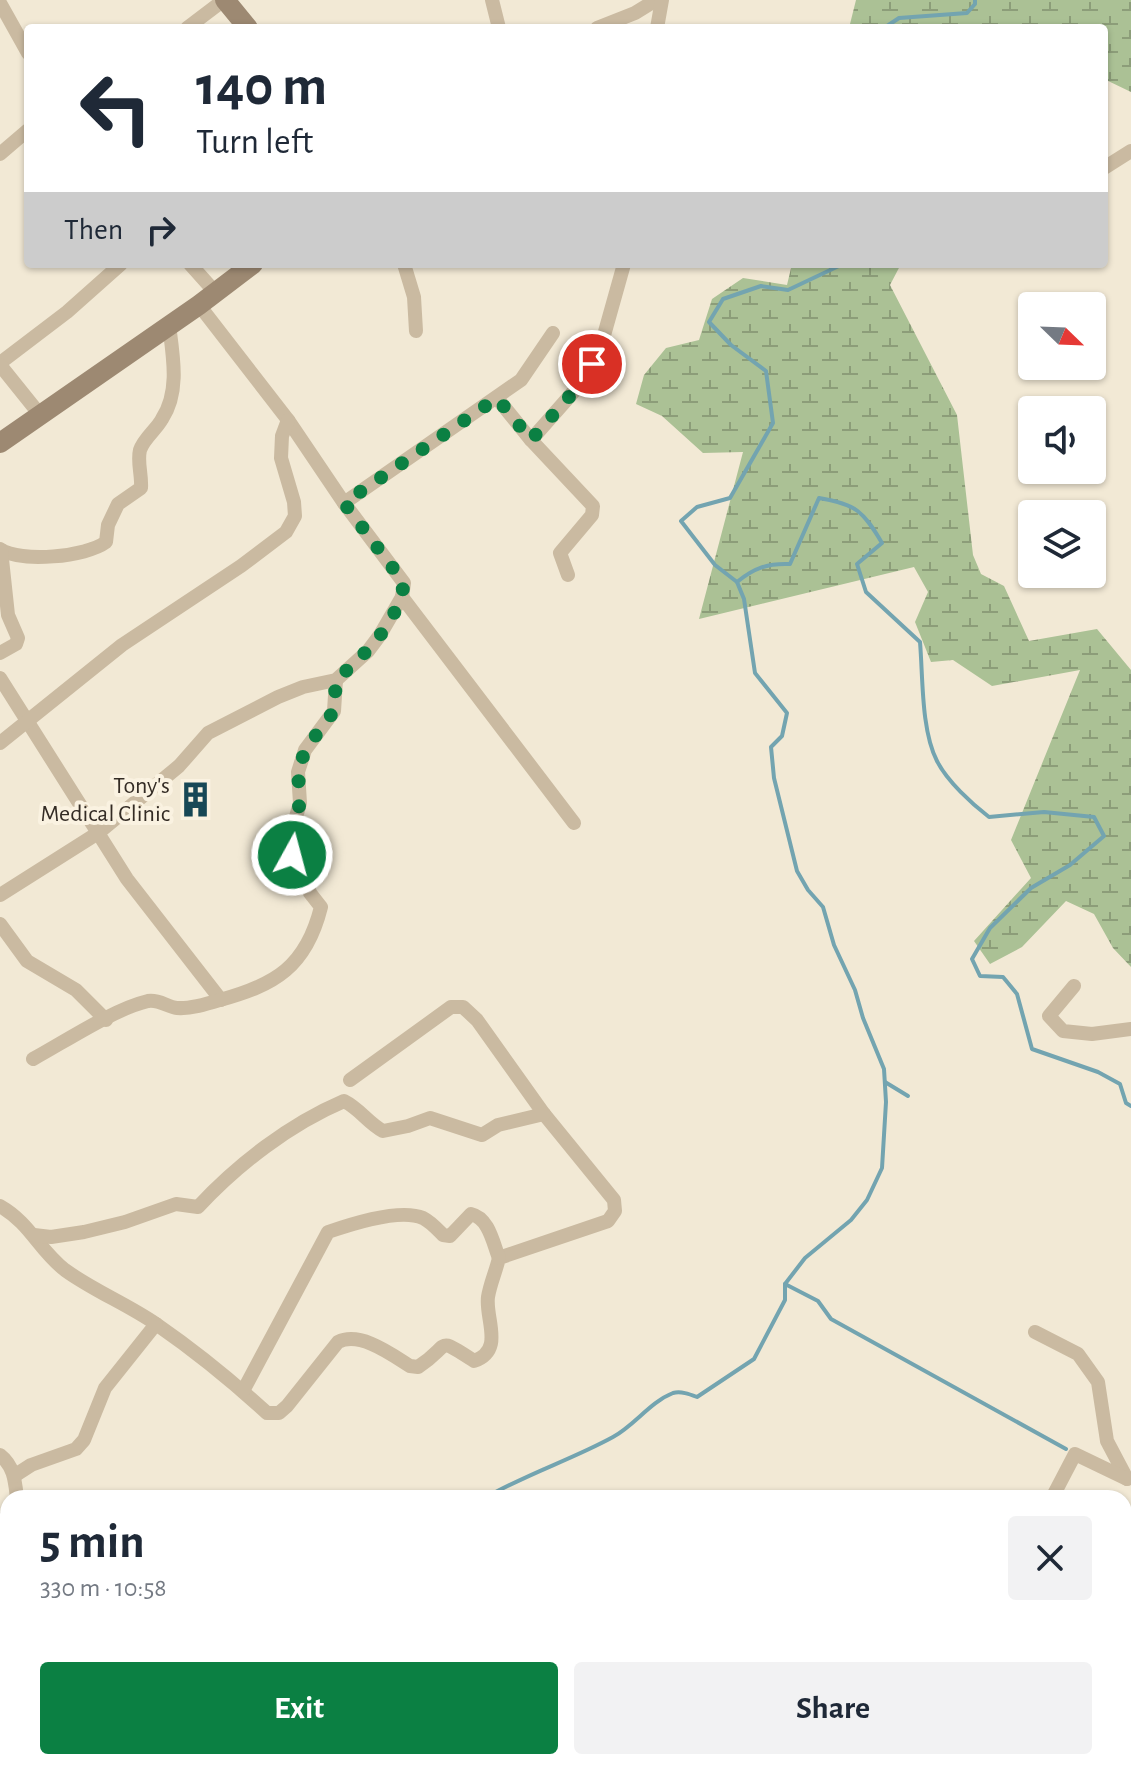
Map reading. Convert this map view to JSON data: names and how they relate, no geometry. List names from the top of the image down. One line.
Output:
{"places":{"building":["Tony's Medical Clinic"]},"north":"bottom right","page":{"turn":["140 m","Turn left"],"then":"Then","heading":["5 min","330 m · 10:58"],"buttons":["Exit","Share"]}}
